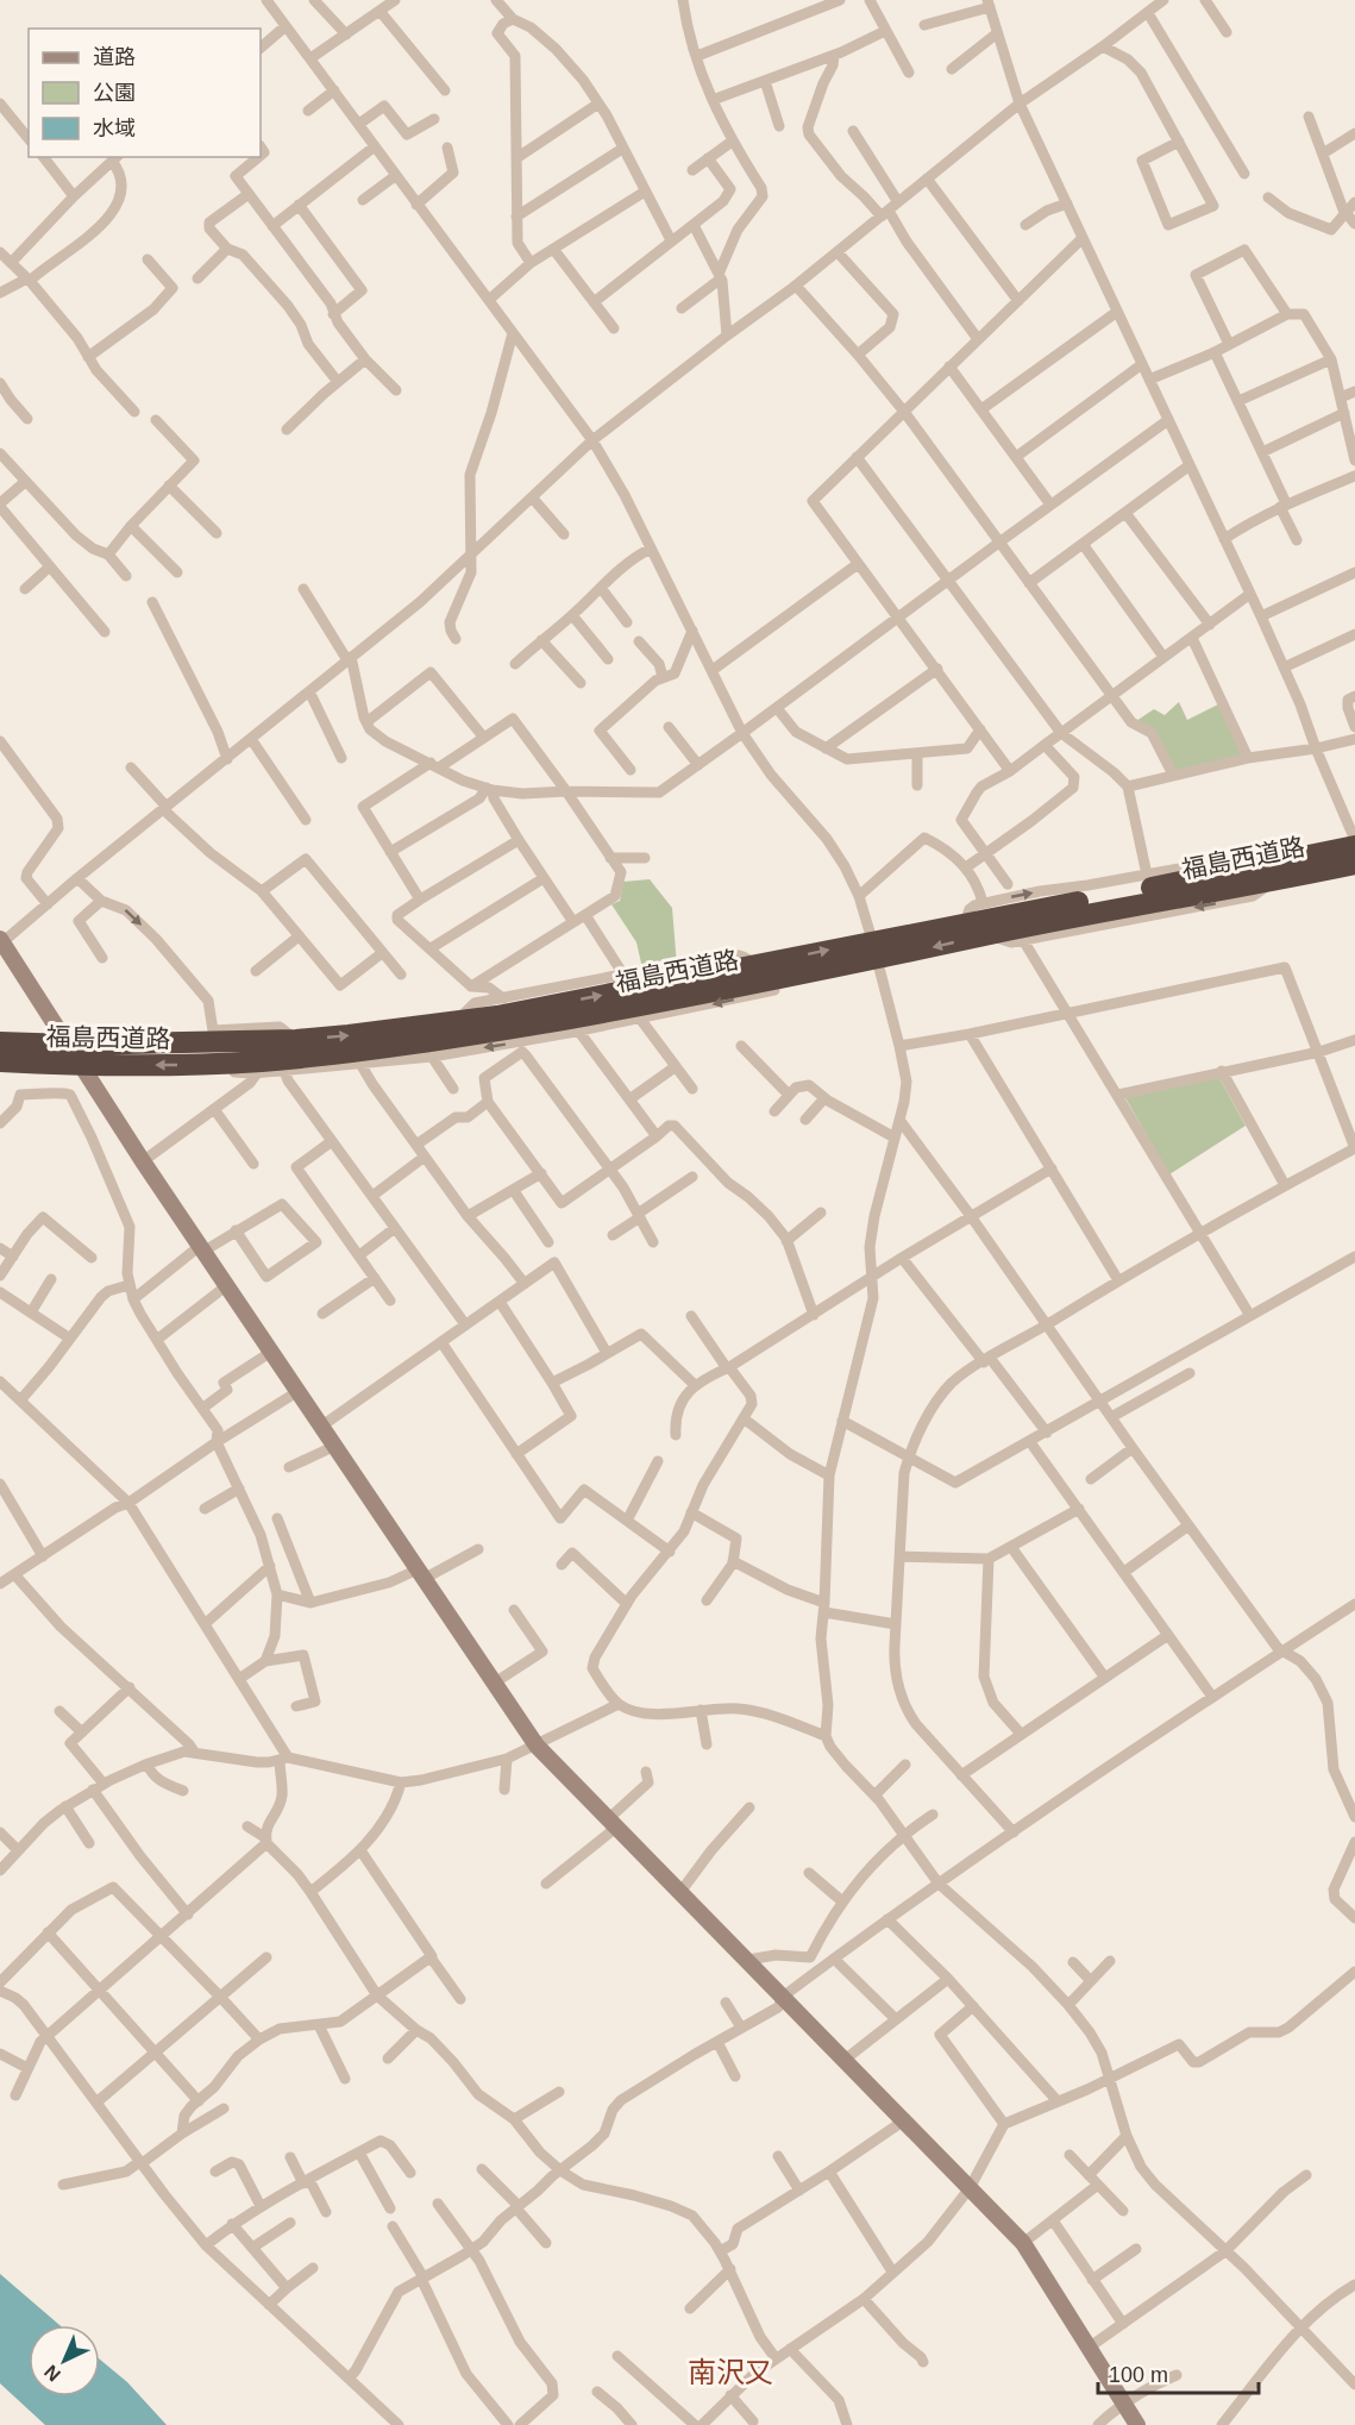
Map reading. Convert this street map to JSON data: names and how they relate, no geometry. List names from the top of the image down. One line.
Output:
{"streets":{"highway":["福島西道路"]},"districts":["南沢又"],"legend":["道路","公園","水域"],"scale_bar":"100 m","north":"bottom left"}
